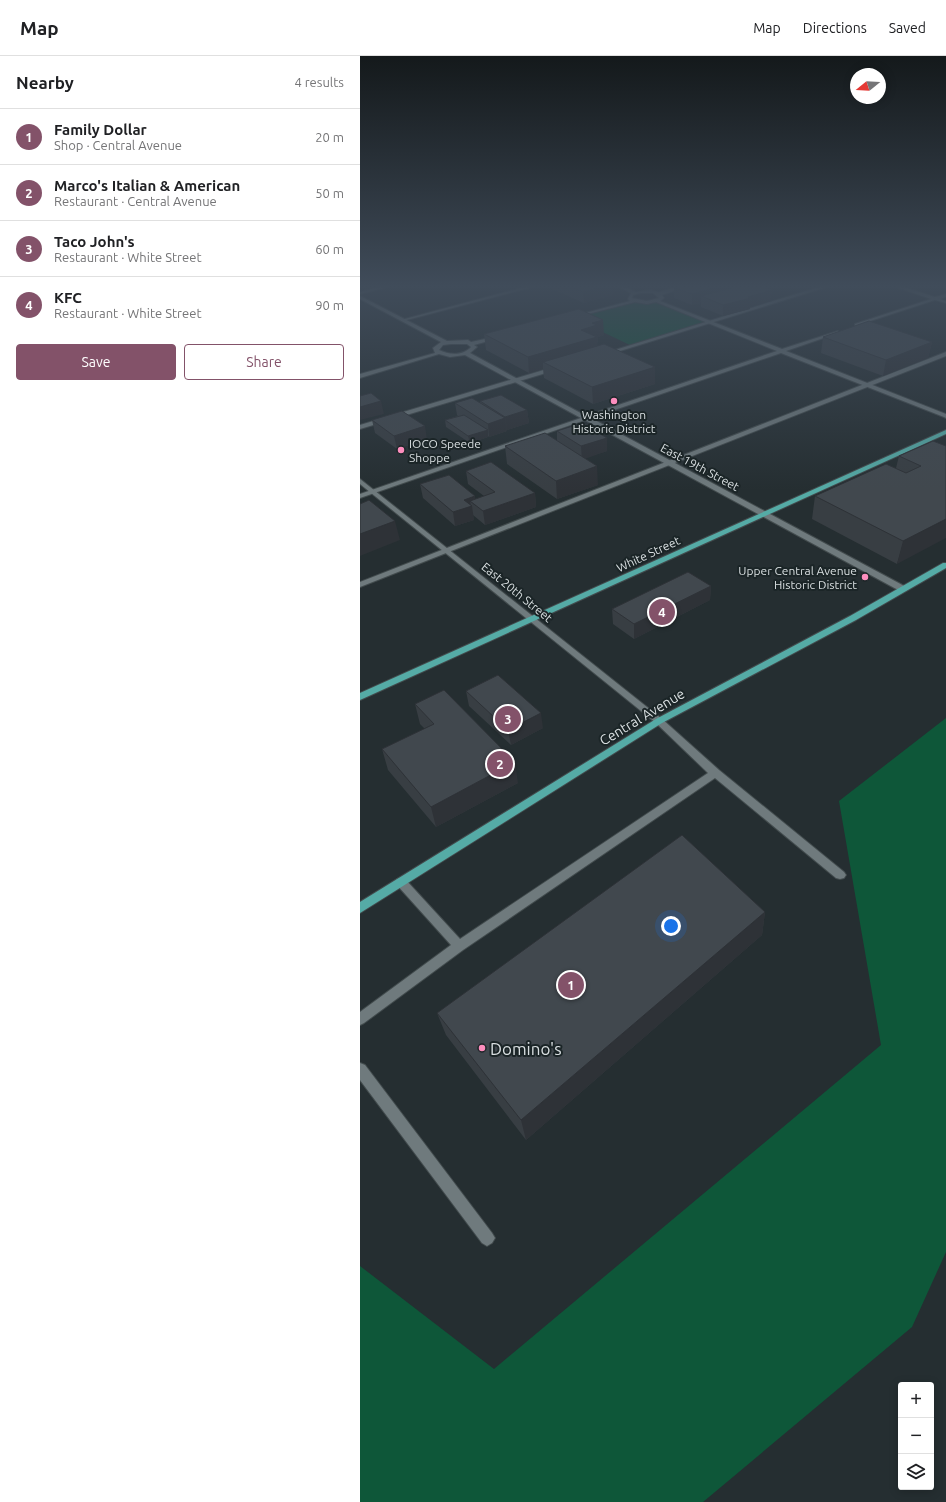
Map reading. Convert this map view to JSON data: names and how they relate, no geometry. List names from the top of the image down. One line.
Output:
{"streets":{"main road":["White Street","Central Avenue"],"street":["East 19th Street","East 20th Street"]},"crossings":[["East 19th Street","White Street"],["East 19th Street","Central Avenue"],["White Street","East 20th Street"],["East 20th Street","Central Avenue"]],"places":["Washington Historic District","IOCO Speede Shoppe","Upper Central Avenue Historic District","Domino's"],"north":"left","page":{"header":"Map","nav":["Map","Directions","Saved"],"heading":["Nearby","4 results"],"list":[{"mark":"1","name":"Family Dollar","note":"Shop · Central Avenue","value":"20 m"},{"mark":"2","name":"Marco's Italian & American","note":"Restaurant · Central Avenue","value":"50 m"},{"mark":"3","name":"Taco John's","note":"Restaurant · White Street","value":"60 m"},{"mark":"4","name":"KFC","note":"Restaurant · White Street","value":"90 m"}],"buttons":["Save","Share"],"pins":["4","3","2","1"],"map_buttons":["+","−"]}}
